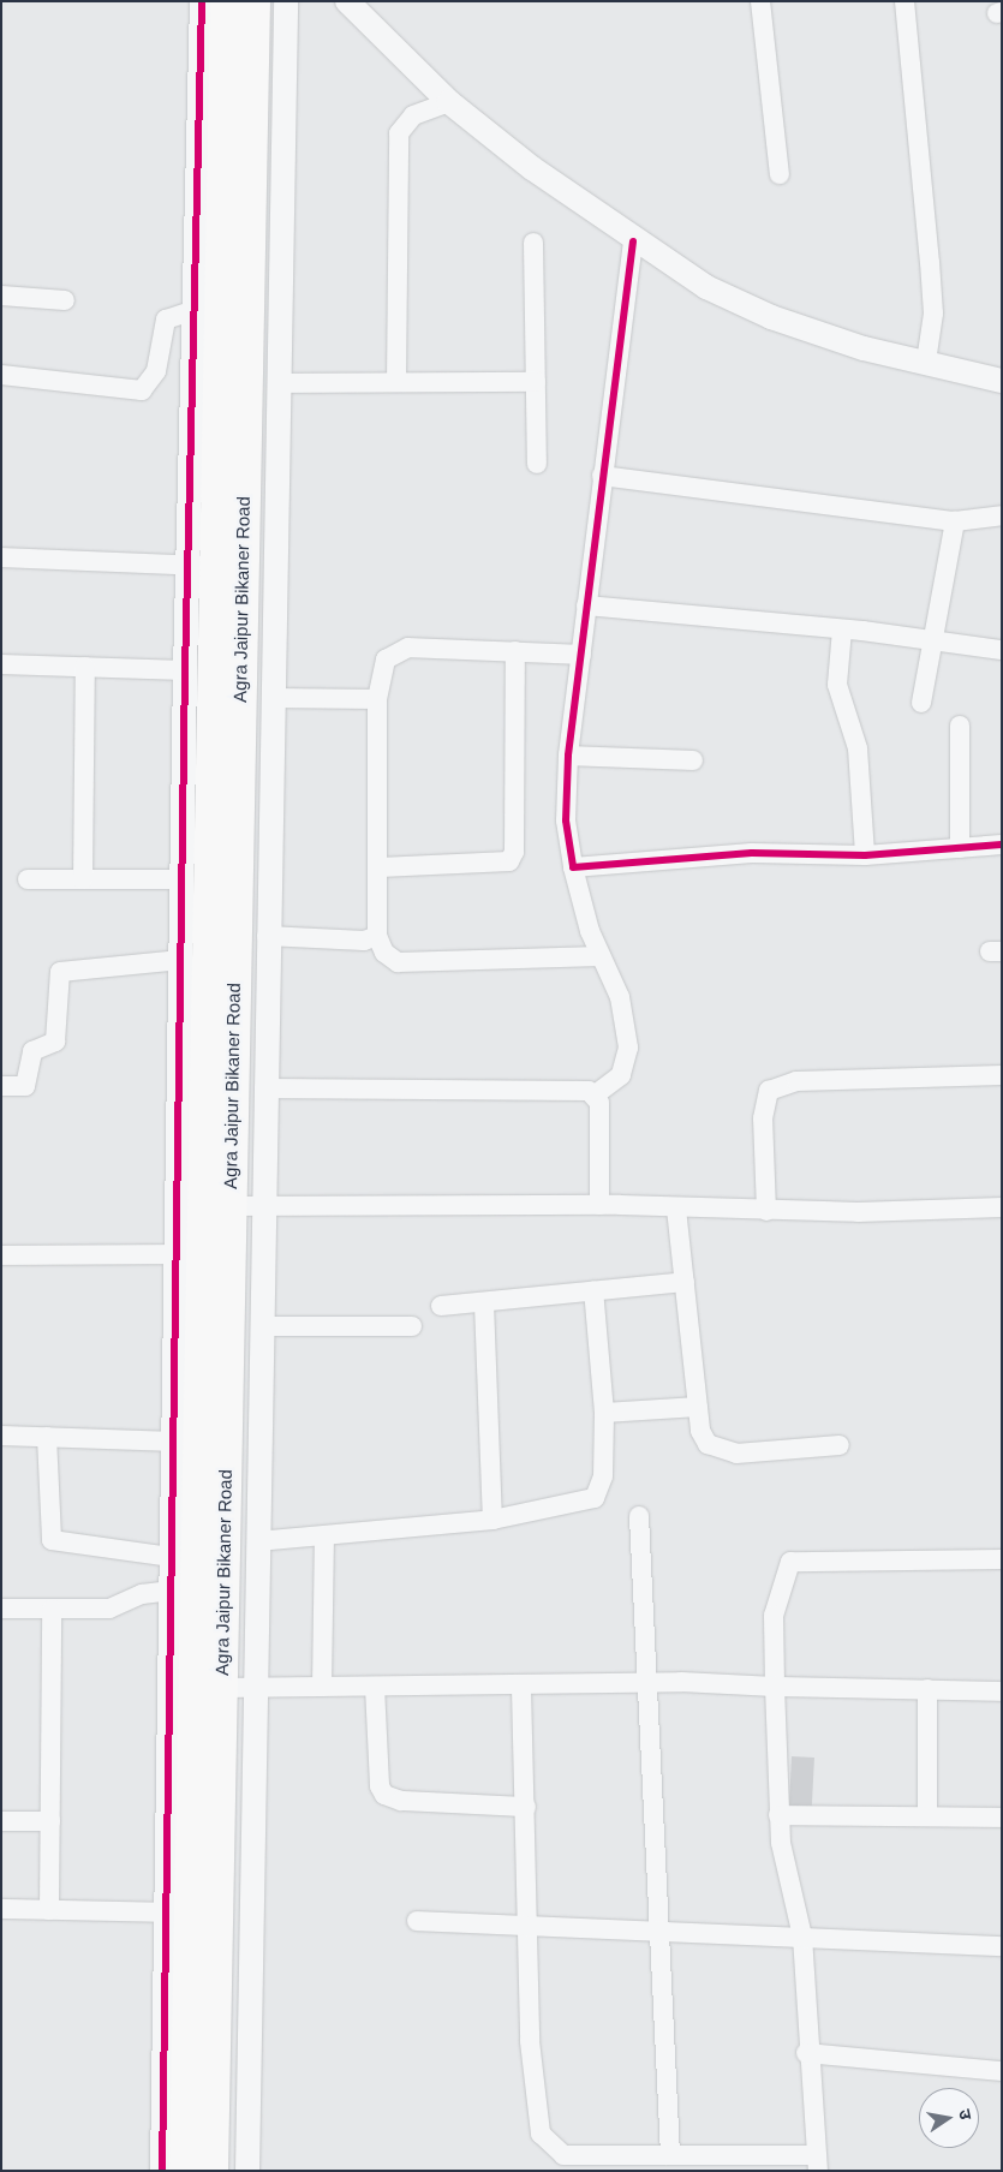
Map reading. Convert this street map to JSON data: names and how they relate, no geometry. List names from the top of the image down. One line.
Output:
{"streets":{"highway":["Agra Jaipur Bikaner Road"]},"north":"right"}
